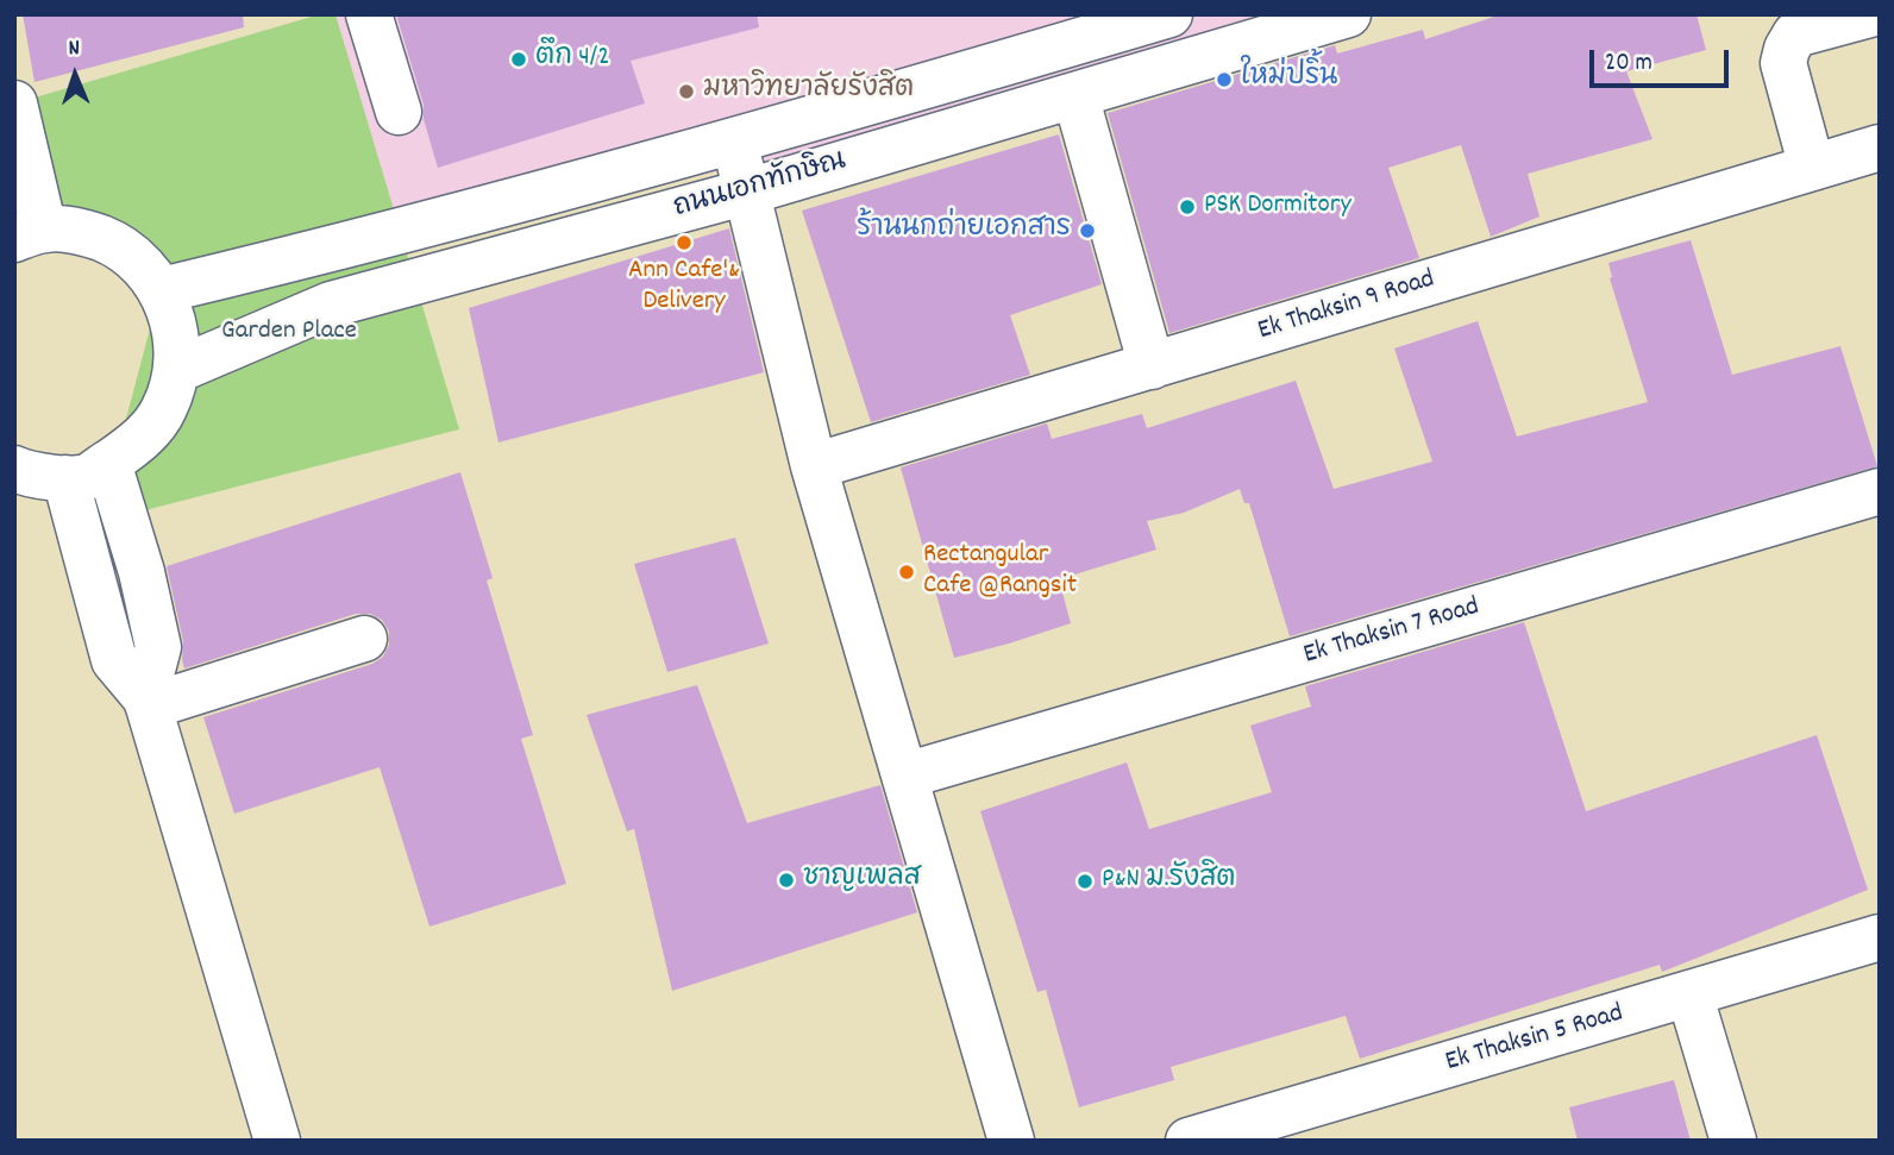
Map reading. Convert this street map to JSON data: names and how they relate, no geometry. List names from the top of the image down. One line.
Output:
{"streets":{"street":["ถนนเอกทักษิณ","Ek Thaksin 9 Road","Ek Thaksin 7 Road","Ek Thaksin 5 Road"]},"parks":["Garden Place"],"places":["ตึก 4/2","ใหม่ปริ้น","มหาวิทยาลัยรังสิต","PSK Dormitory","ร้านนกถ่ายเอกสาร","Ann Cafe'& Delivery","Rectangular Cafe @Rangsit","ชาญเพลส","P&N ม.รังสิต"],"scale_bar":"20 m","north":"top"}
